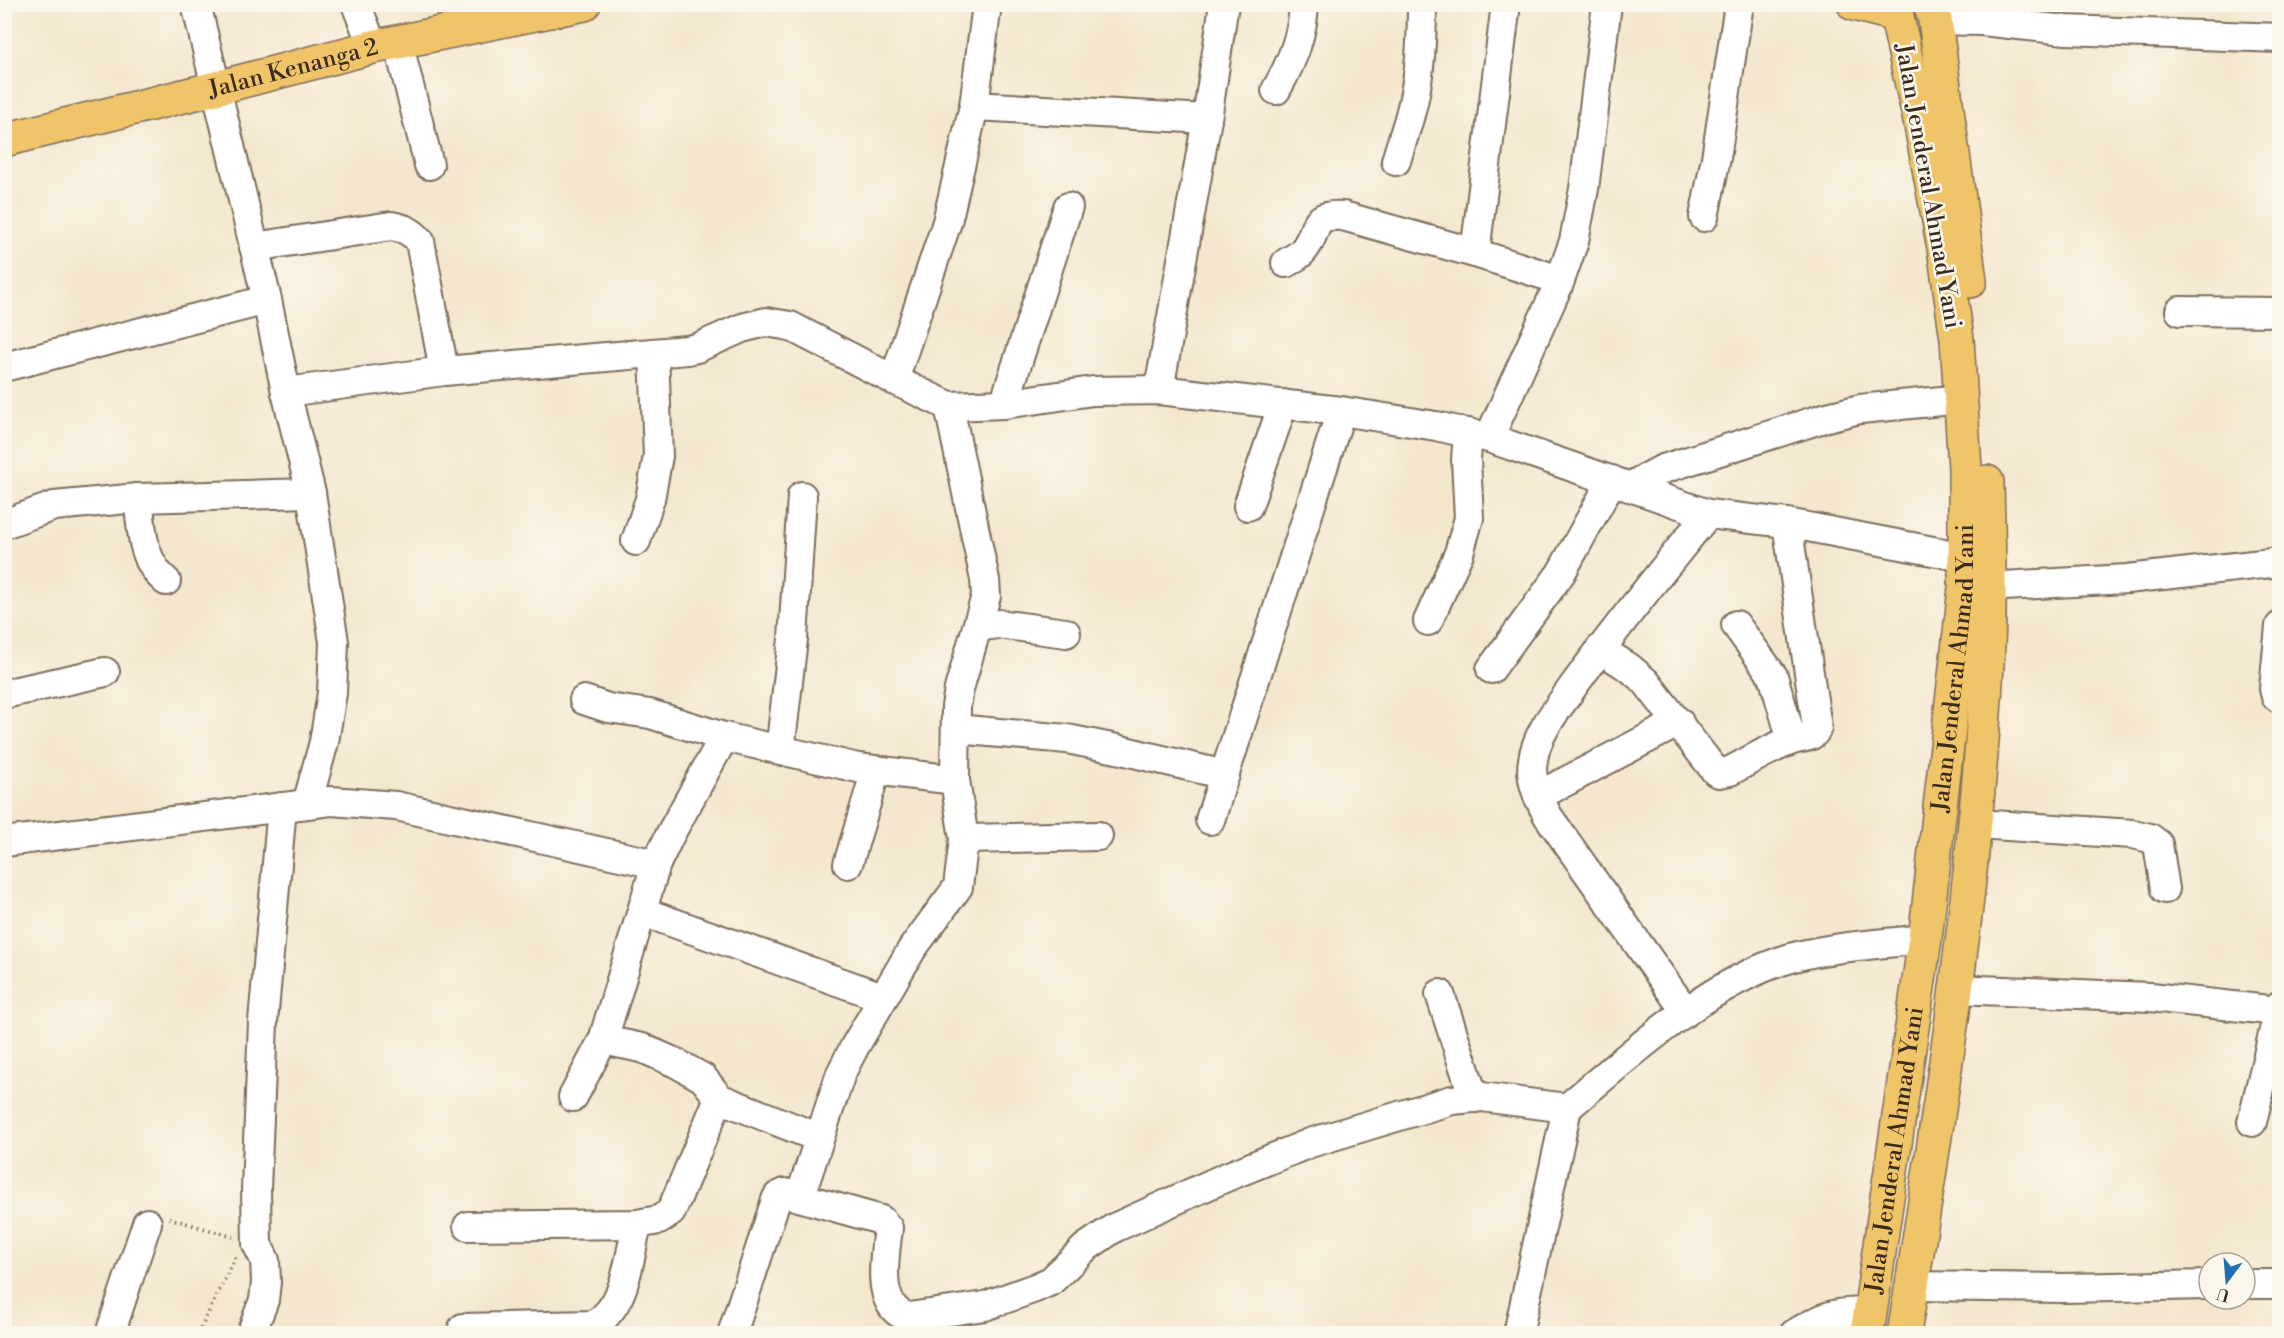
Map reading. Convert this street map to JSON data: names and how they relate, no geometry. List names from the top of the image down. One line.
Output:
{"streets":{"main road":["Jalan Kenanga 2","Jalan Jenderal Ahmad Yani"]},"north":"bottom"}
